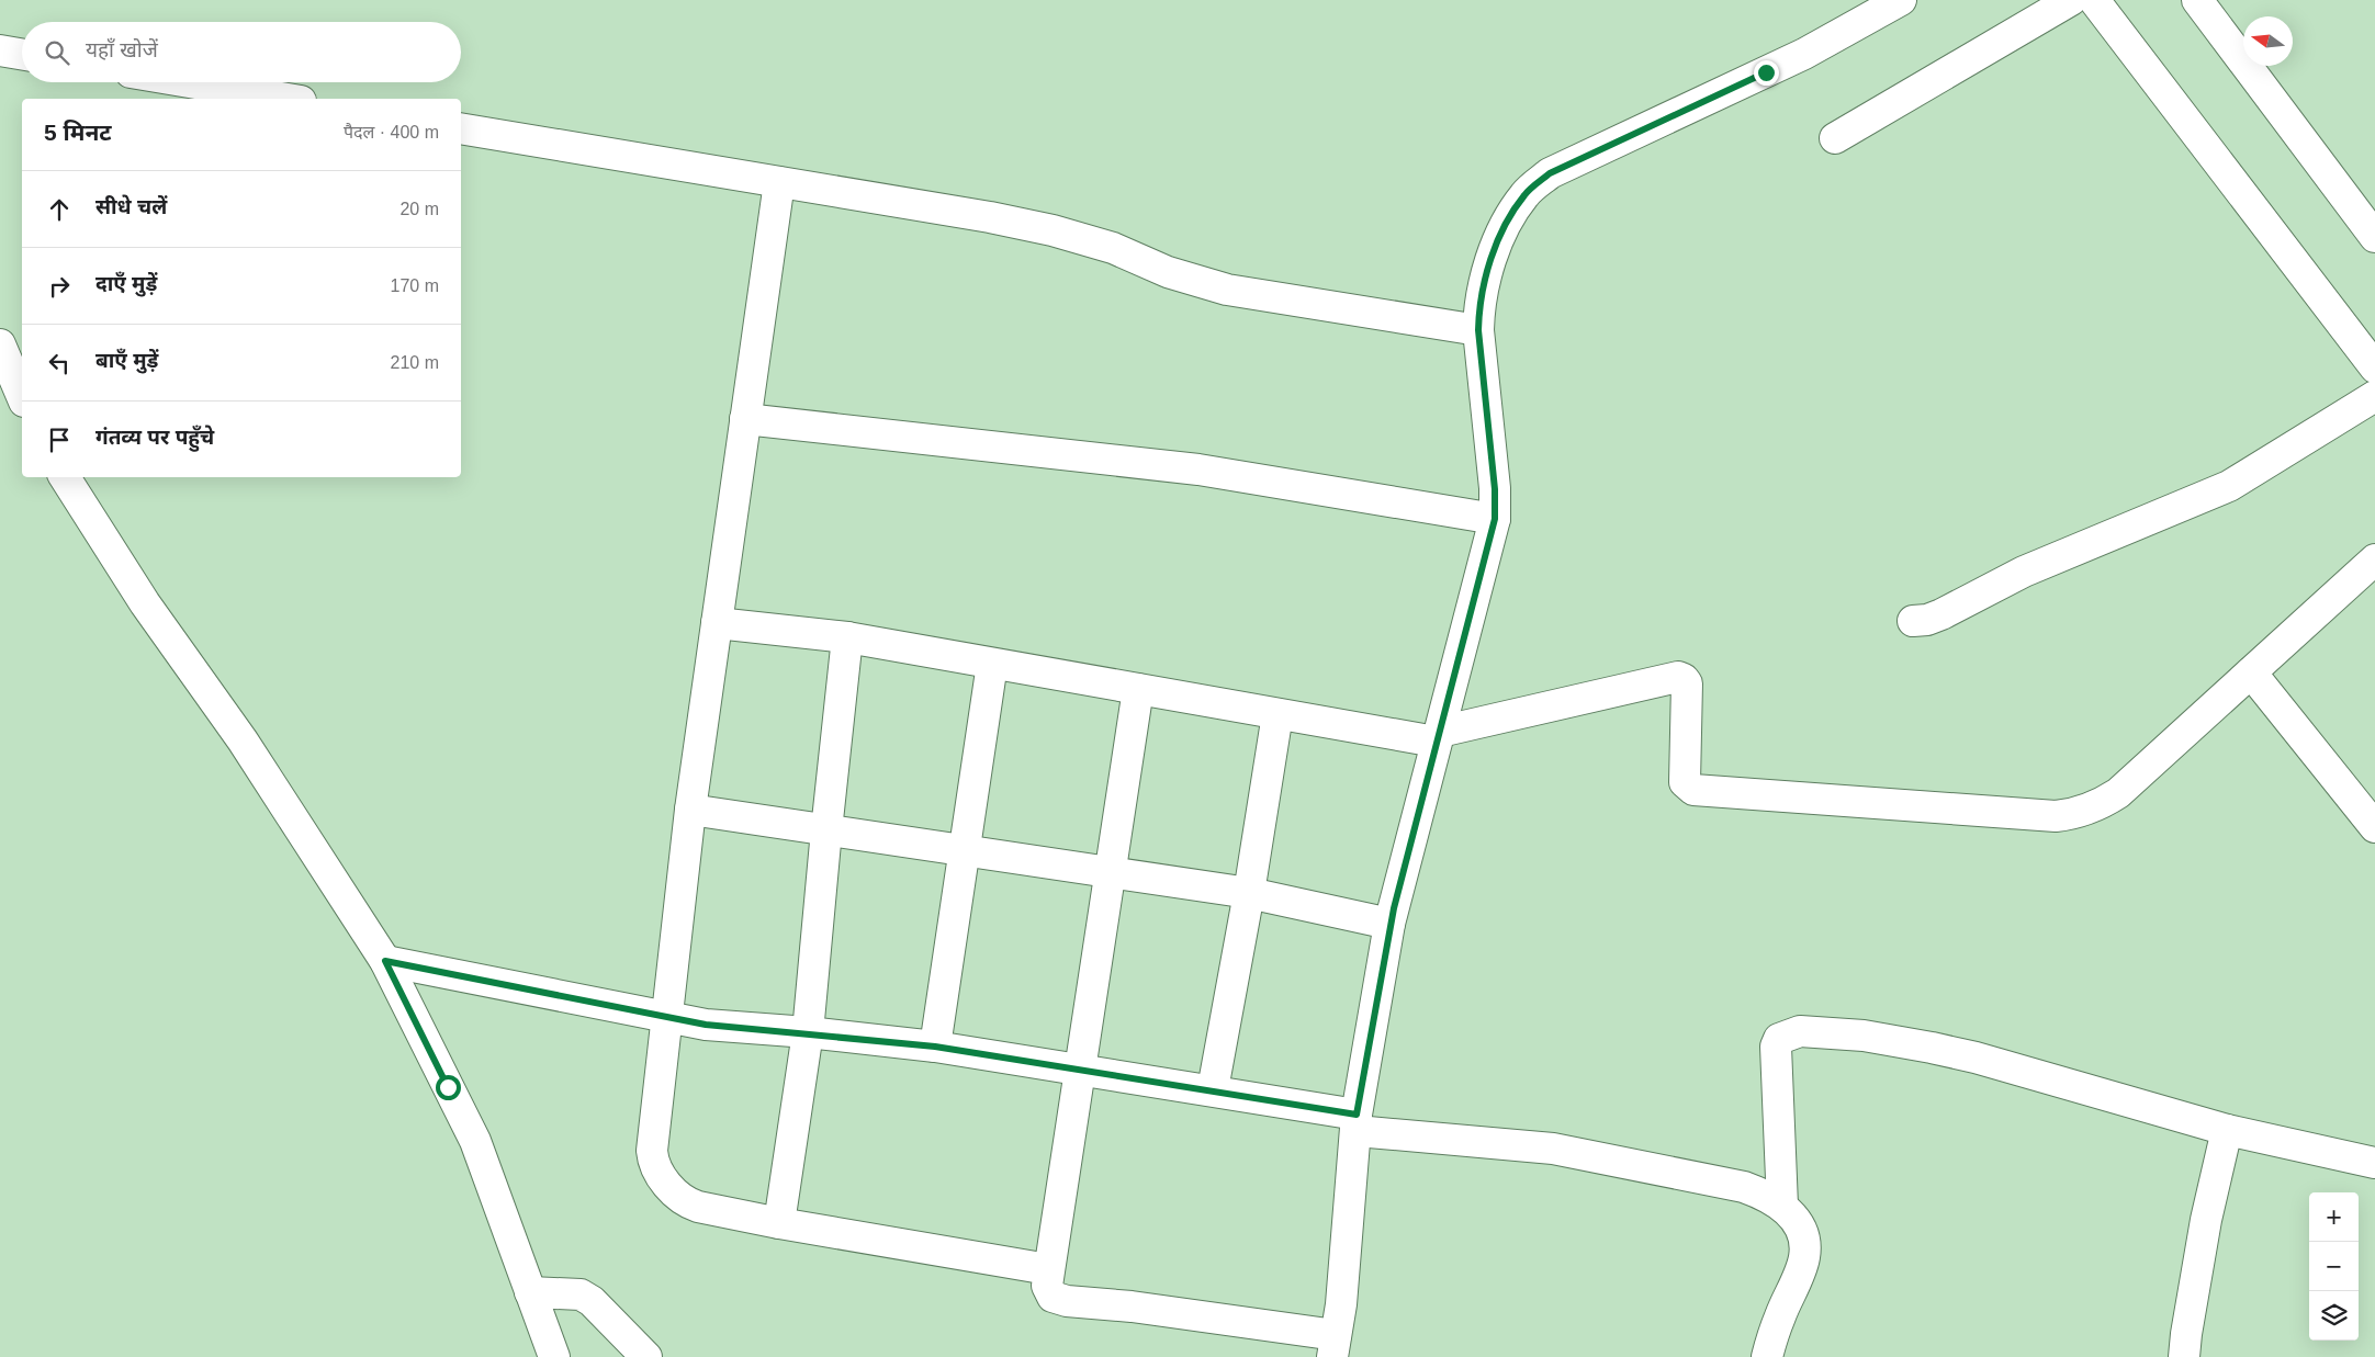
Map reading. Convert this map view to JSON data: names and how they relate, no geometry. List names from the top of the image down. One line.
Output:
{"north":"left","page":{"search":"यहाँ खोजें","heading":["5 मिनट","पैदल · 400 m"],"list":[["सीधे चलें","20 m"],["दाएँ मुड़ें","170 m"],["बाएँ मुड़ें","210 m"],"गंतव्य पर पहुँचे"],"map_buttons":["+","−"]}}
